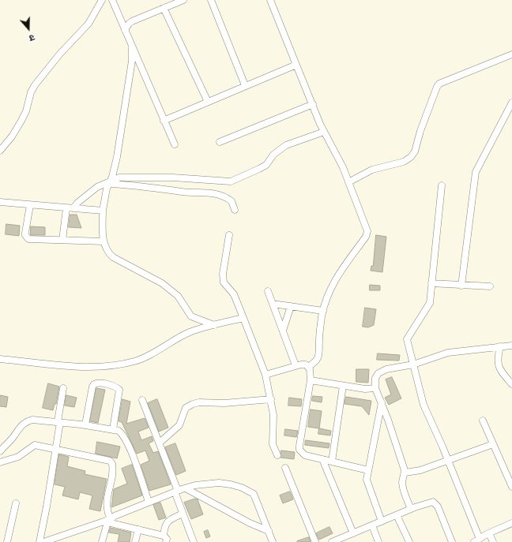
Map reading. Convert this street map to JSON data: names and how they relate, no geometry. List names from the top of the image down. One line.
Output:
{"north":"bottom"}
